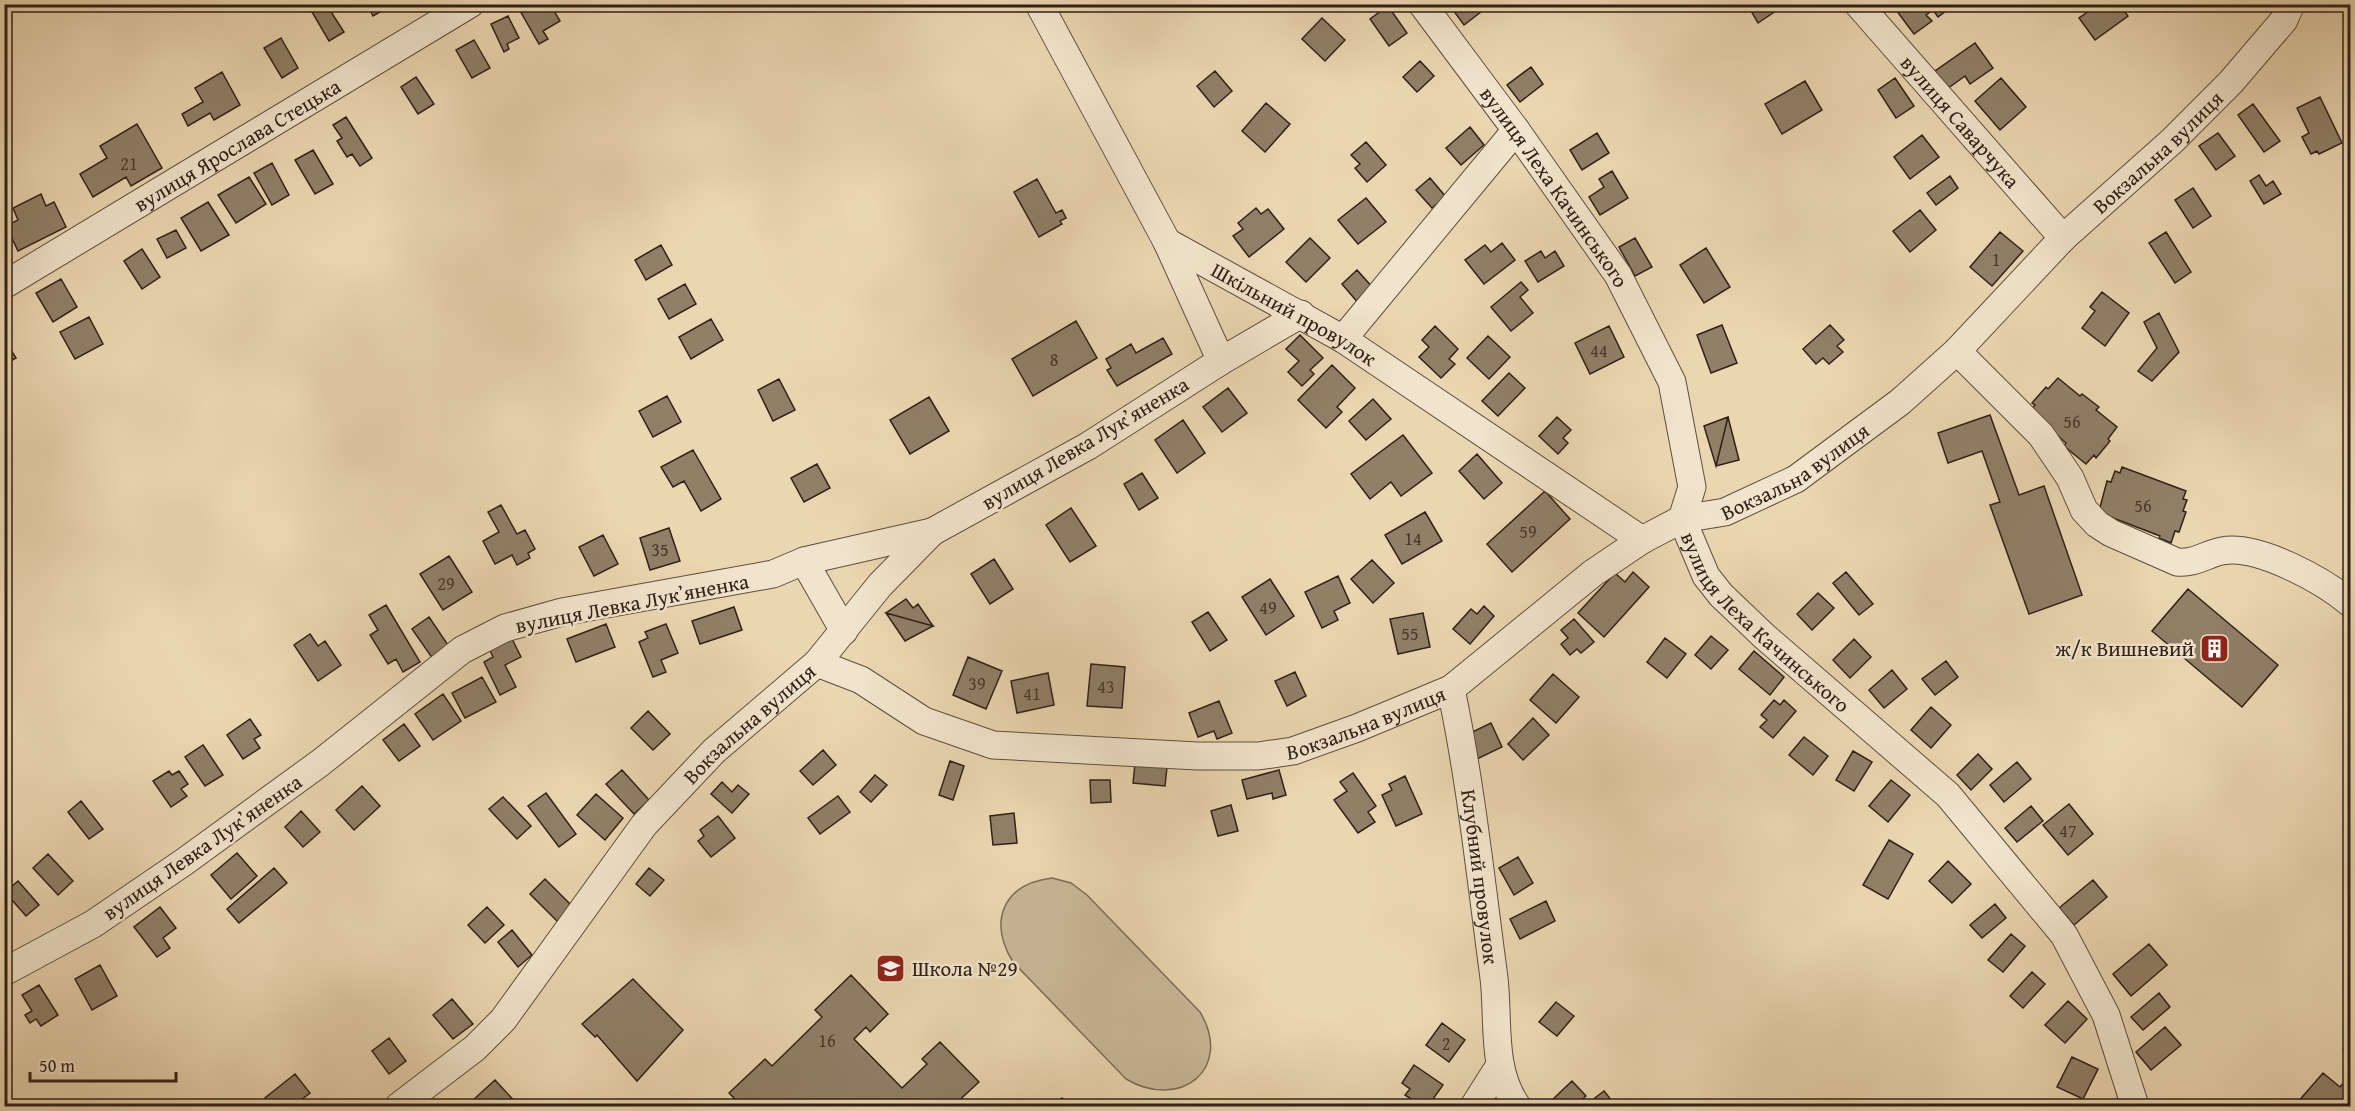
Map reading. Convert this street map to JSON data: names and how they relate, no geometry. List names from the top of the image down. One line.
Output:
{"streets":{"street":["вулиця Саварчука","вулиця Ярослава Стецька","Вокзальна вулиця","вулиця Леха Качинського","Шкільний провулок","вулиця Левка Лукʼяненка","Клубний провулок"]},"crossings":[["вулиця Саварчука","Вокзальна вулиця"],["Вокзальна вулиця","вулиця Леха Качинського"],["Вокзальна вулиця","Шкільний провулок"],["Вокзальна вулиця","Клубний провулок"],["Шкільний провулок","вулиця Левка Лукʼяненка"]],"places":{"building":["ж/к Вишневий"],"school or university":["Школа №29"]},"house_numbers":["21","1","44","8","56","56","59","14","35","29","49","55","39","43","41","47","16","2"],"scale_bar":"50 m"}
